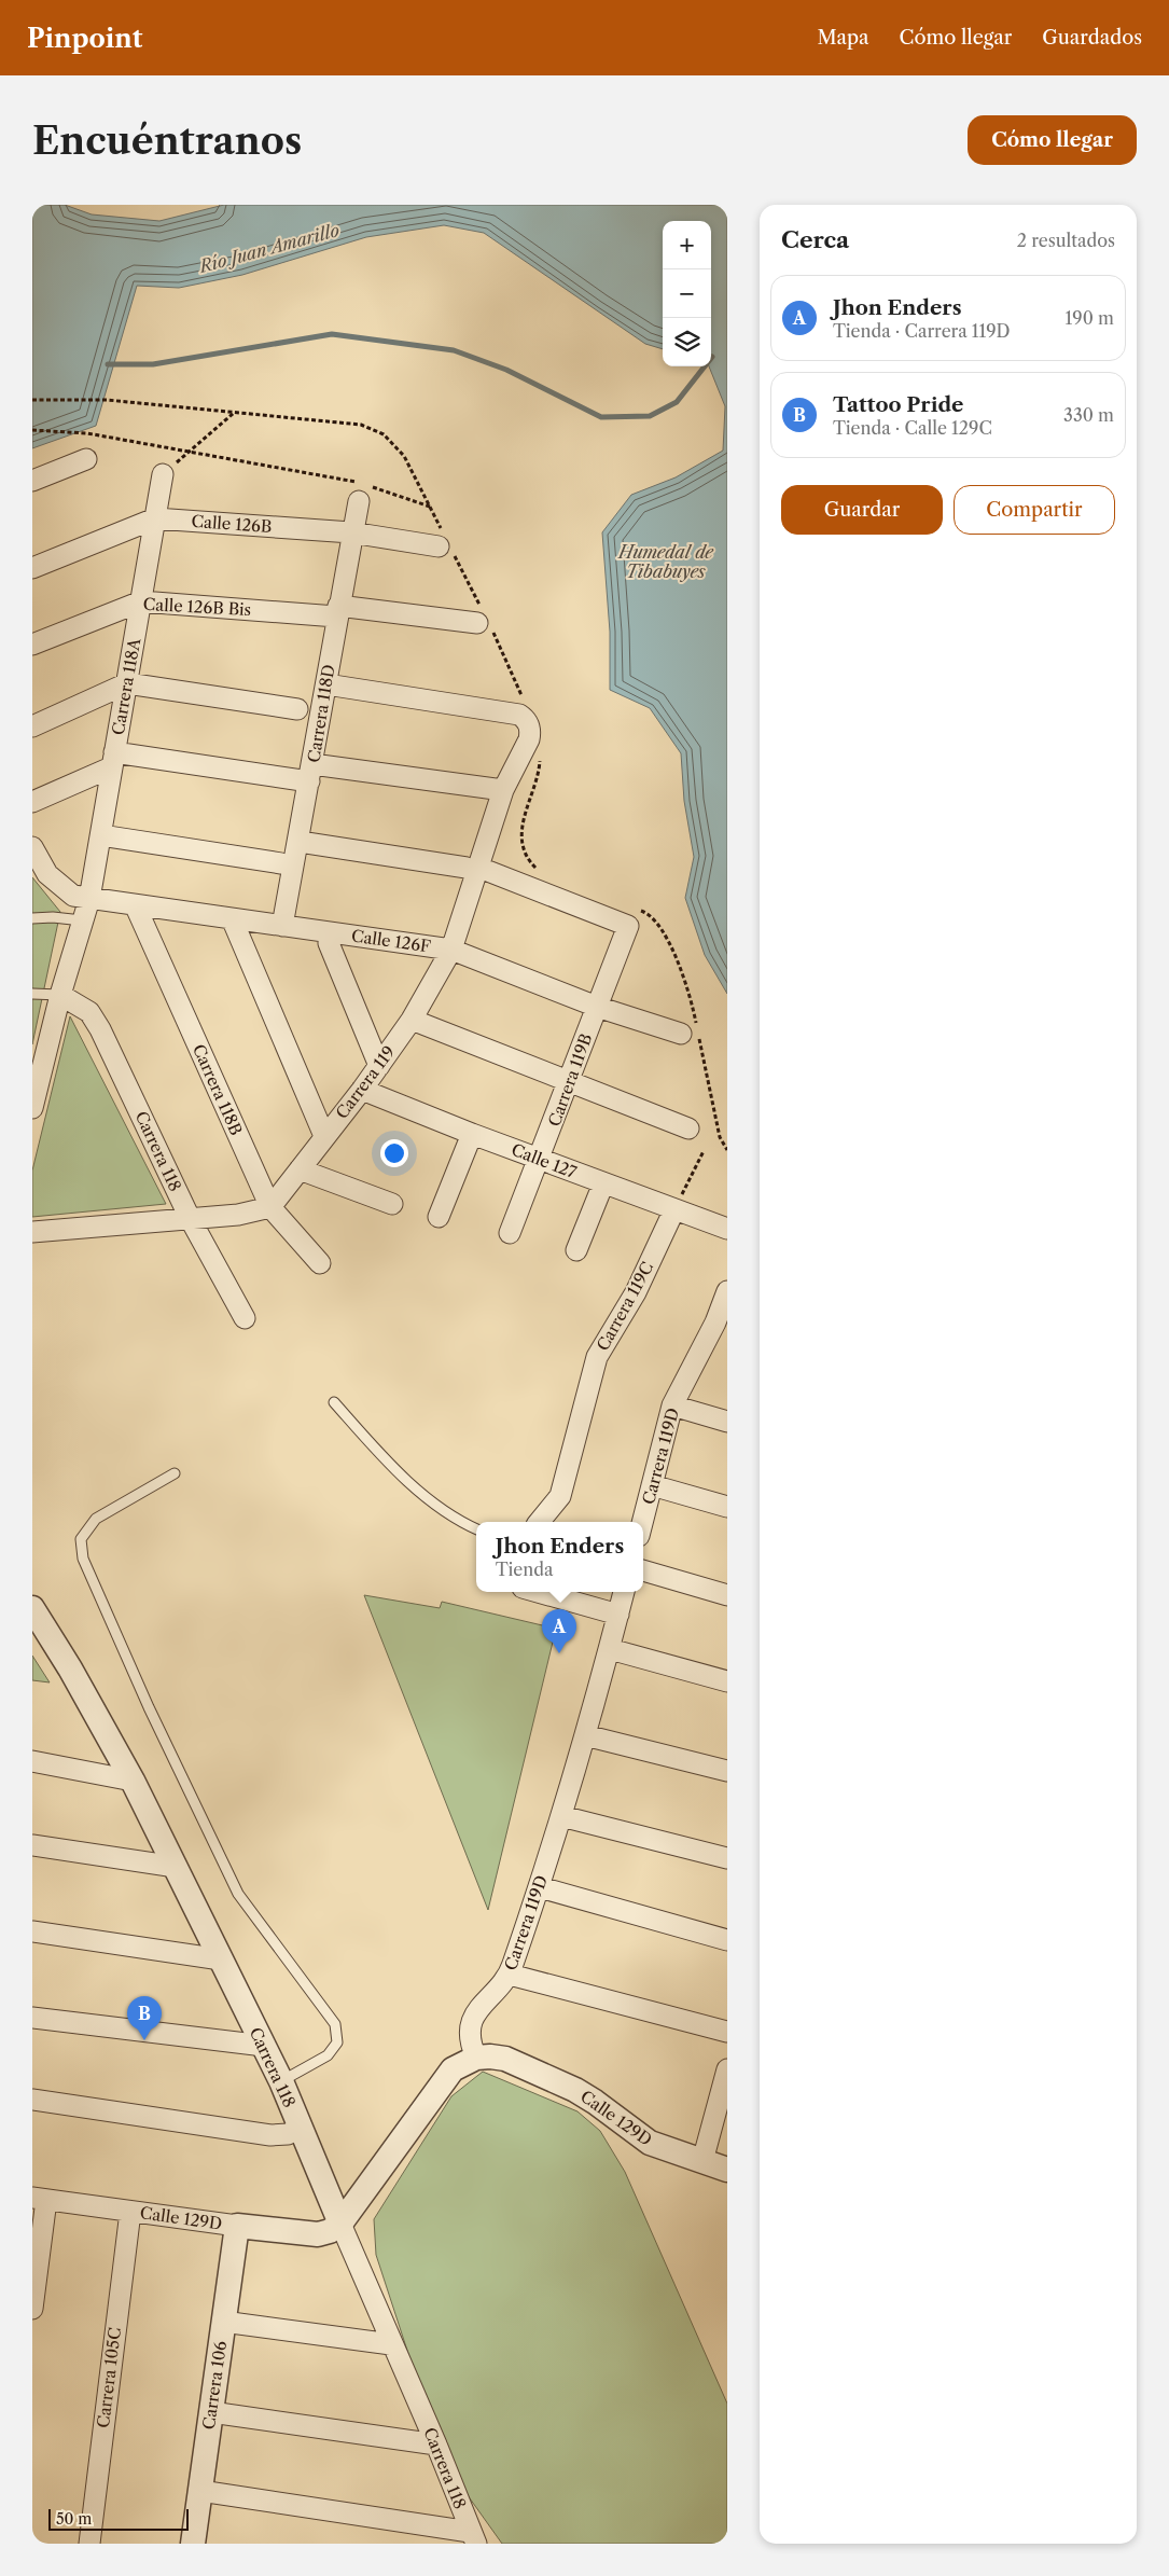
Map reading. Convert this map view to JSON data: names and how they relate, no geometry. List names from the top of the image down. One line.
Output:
{"streets":{"street":["Calle 126B","Calle 126B Bis","Carrera 118A","Carrera 118D","Calle 126F","Carrera 119B","Carrera 119","Carrera 118B","Carrera 118","Calle 127","Carrera 119C","Carrera 119D","Calle 129D","Carrera 105C","Carrera 106"]},"crossings":[["Calle 126B","Carrera 118A"],["Calle 126B","Carrera 118D"],["Calle 126B Bis","Carrera 118A"],["Calle 126B Bis","Carrera 118D"],["Carrera 118A","Calle 126F"],["Carrera 118A","Carrera 118"],["Carrera 118D","Calle 126F"],["Carrera 118D","Carrera 119"],["Calle 126F","Carrera 119B"],["Calle 126F","Carrera 119"],["Calle 126F","Carrera 118B"],["Carrera 119B","Calle 127"],["Carrera 119","Carrera 118B"],["Carrera 119","Calle 127"],["Carrera 118","Calle 129D"],["Calle 127","Carrera 119C"],["Carrera 119D","Calle 129D"],["Calle 129D","Carrera 105C"],["Calle 129D","Carrera 106"]],"water":["Río Juan Amarillo","Humedal de Tibabuyes"],"scale_bar":"50 m","page":{"header":"Pinpoint","nav":["Mapa","Cómo llegar","Guardados"],"buttons":["Cómo llegar",["Guardar","Compartir"]],"title":"Encuéntranos","heading":["Cerca","2 resultados"],"map_buttons":["+","−"],"list":[{"mark":"A","name":"Jhon Enders","note":"Tienda · Carrera 119D","value":"190 m"},{"mark":"B","name":"Tattoo Pride","note":"Tienda · Calle 129C","value":"330 m"}],"popup":["Jhon Enders","Tienda"],"pins":["A","B"],"scale":"50 m"}}
